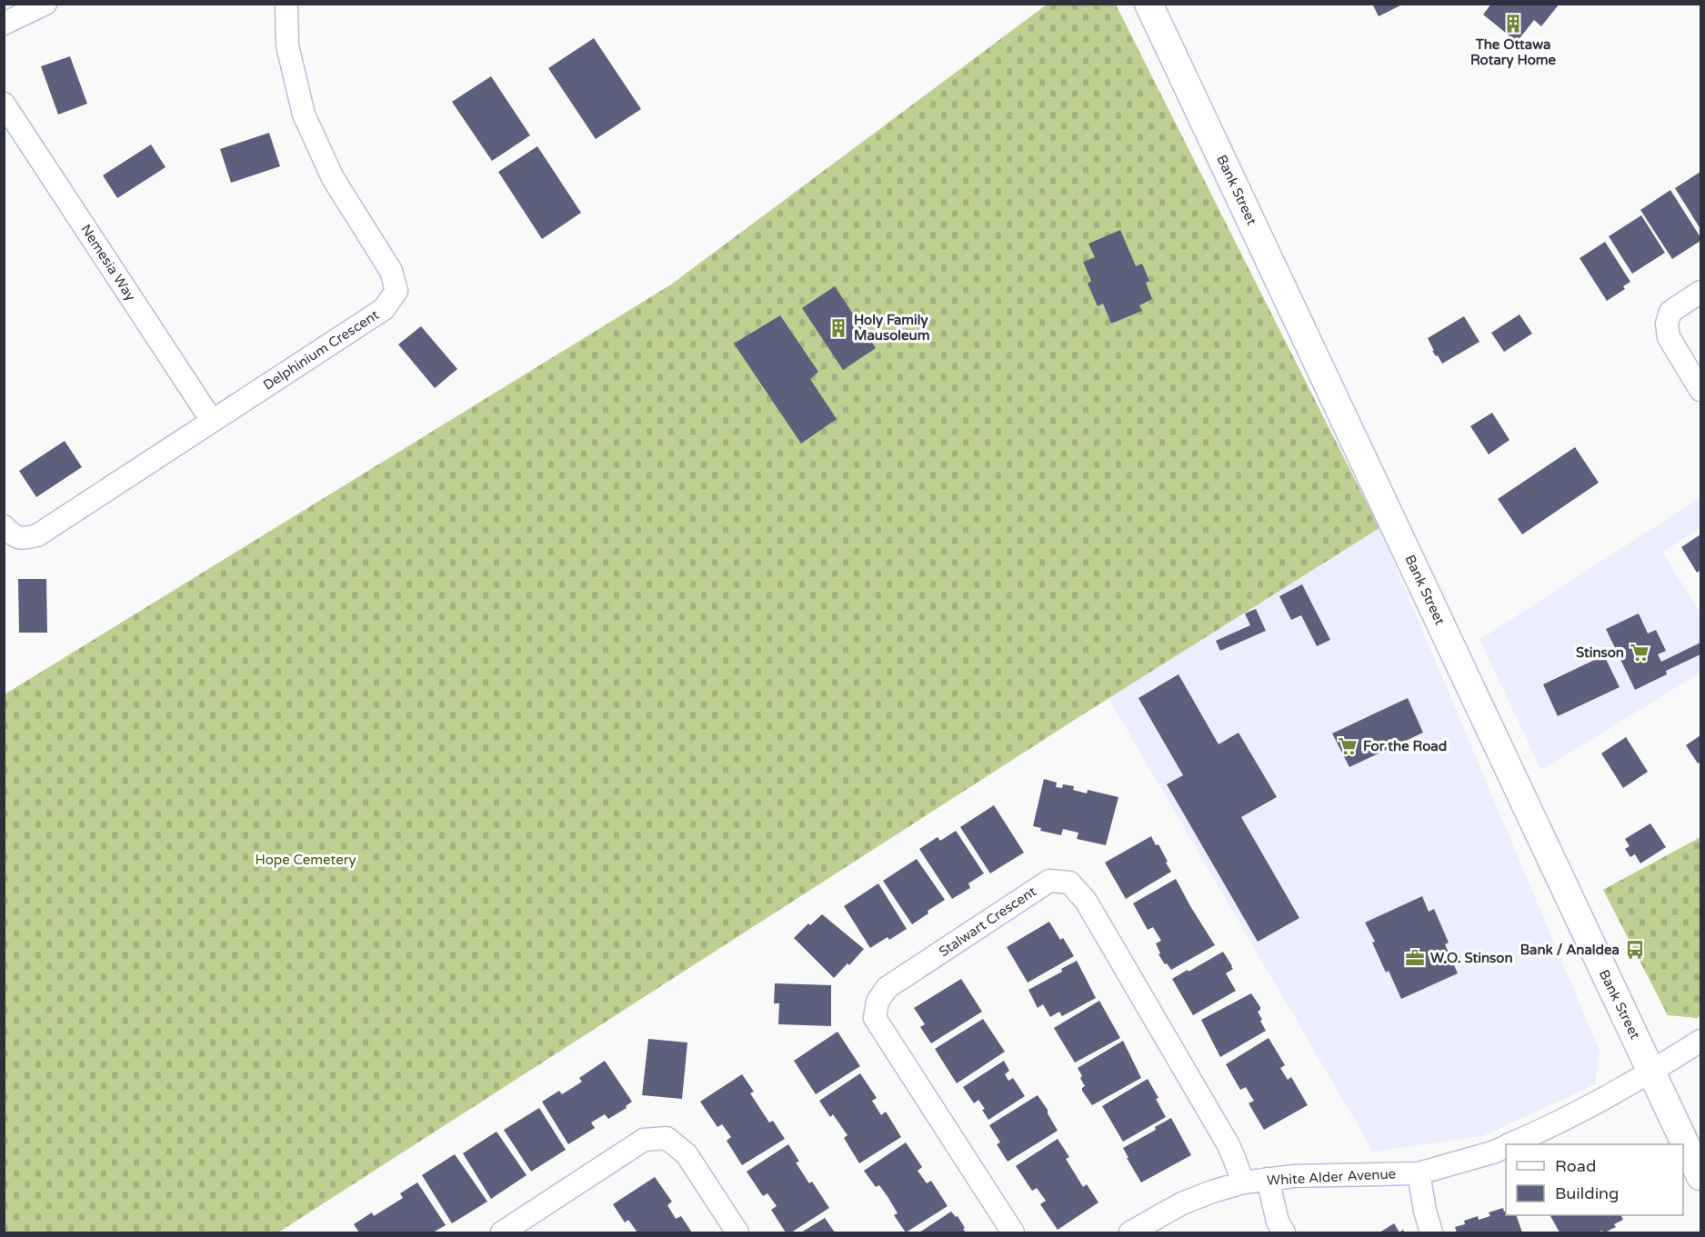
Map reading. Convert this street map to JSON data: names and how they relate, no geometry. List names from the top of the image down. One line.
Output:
{"streets":{"main road":["Bank Street"],"street":["Nemesia Way","Delphinium Crescent","Stalwart Crescent","White Alder Avenue"]},"crossings":[["Bank Street","White Alder Avenue"],["Nemesia Way","Delphinium Crescent"],["Stalwart Crescent","White Alder Avenue"]],"parks":["Hope Cemetery"],"places":{"building":["The Ottawa Rotary Home","Holy Family Mausoleum"],"supermarket":["Stinson","For the Road"],"bus stop":["Bank / Analdea"],"office":["W.O. Stinson"]},"legend":["Road","Building"]}
